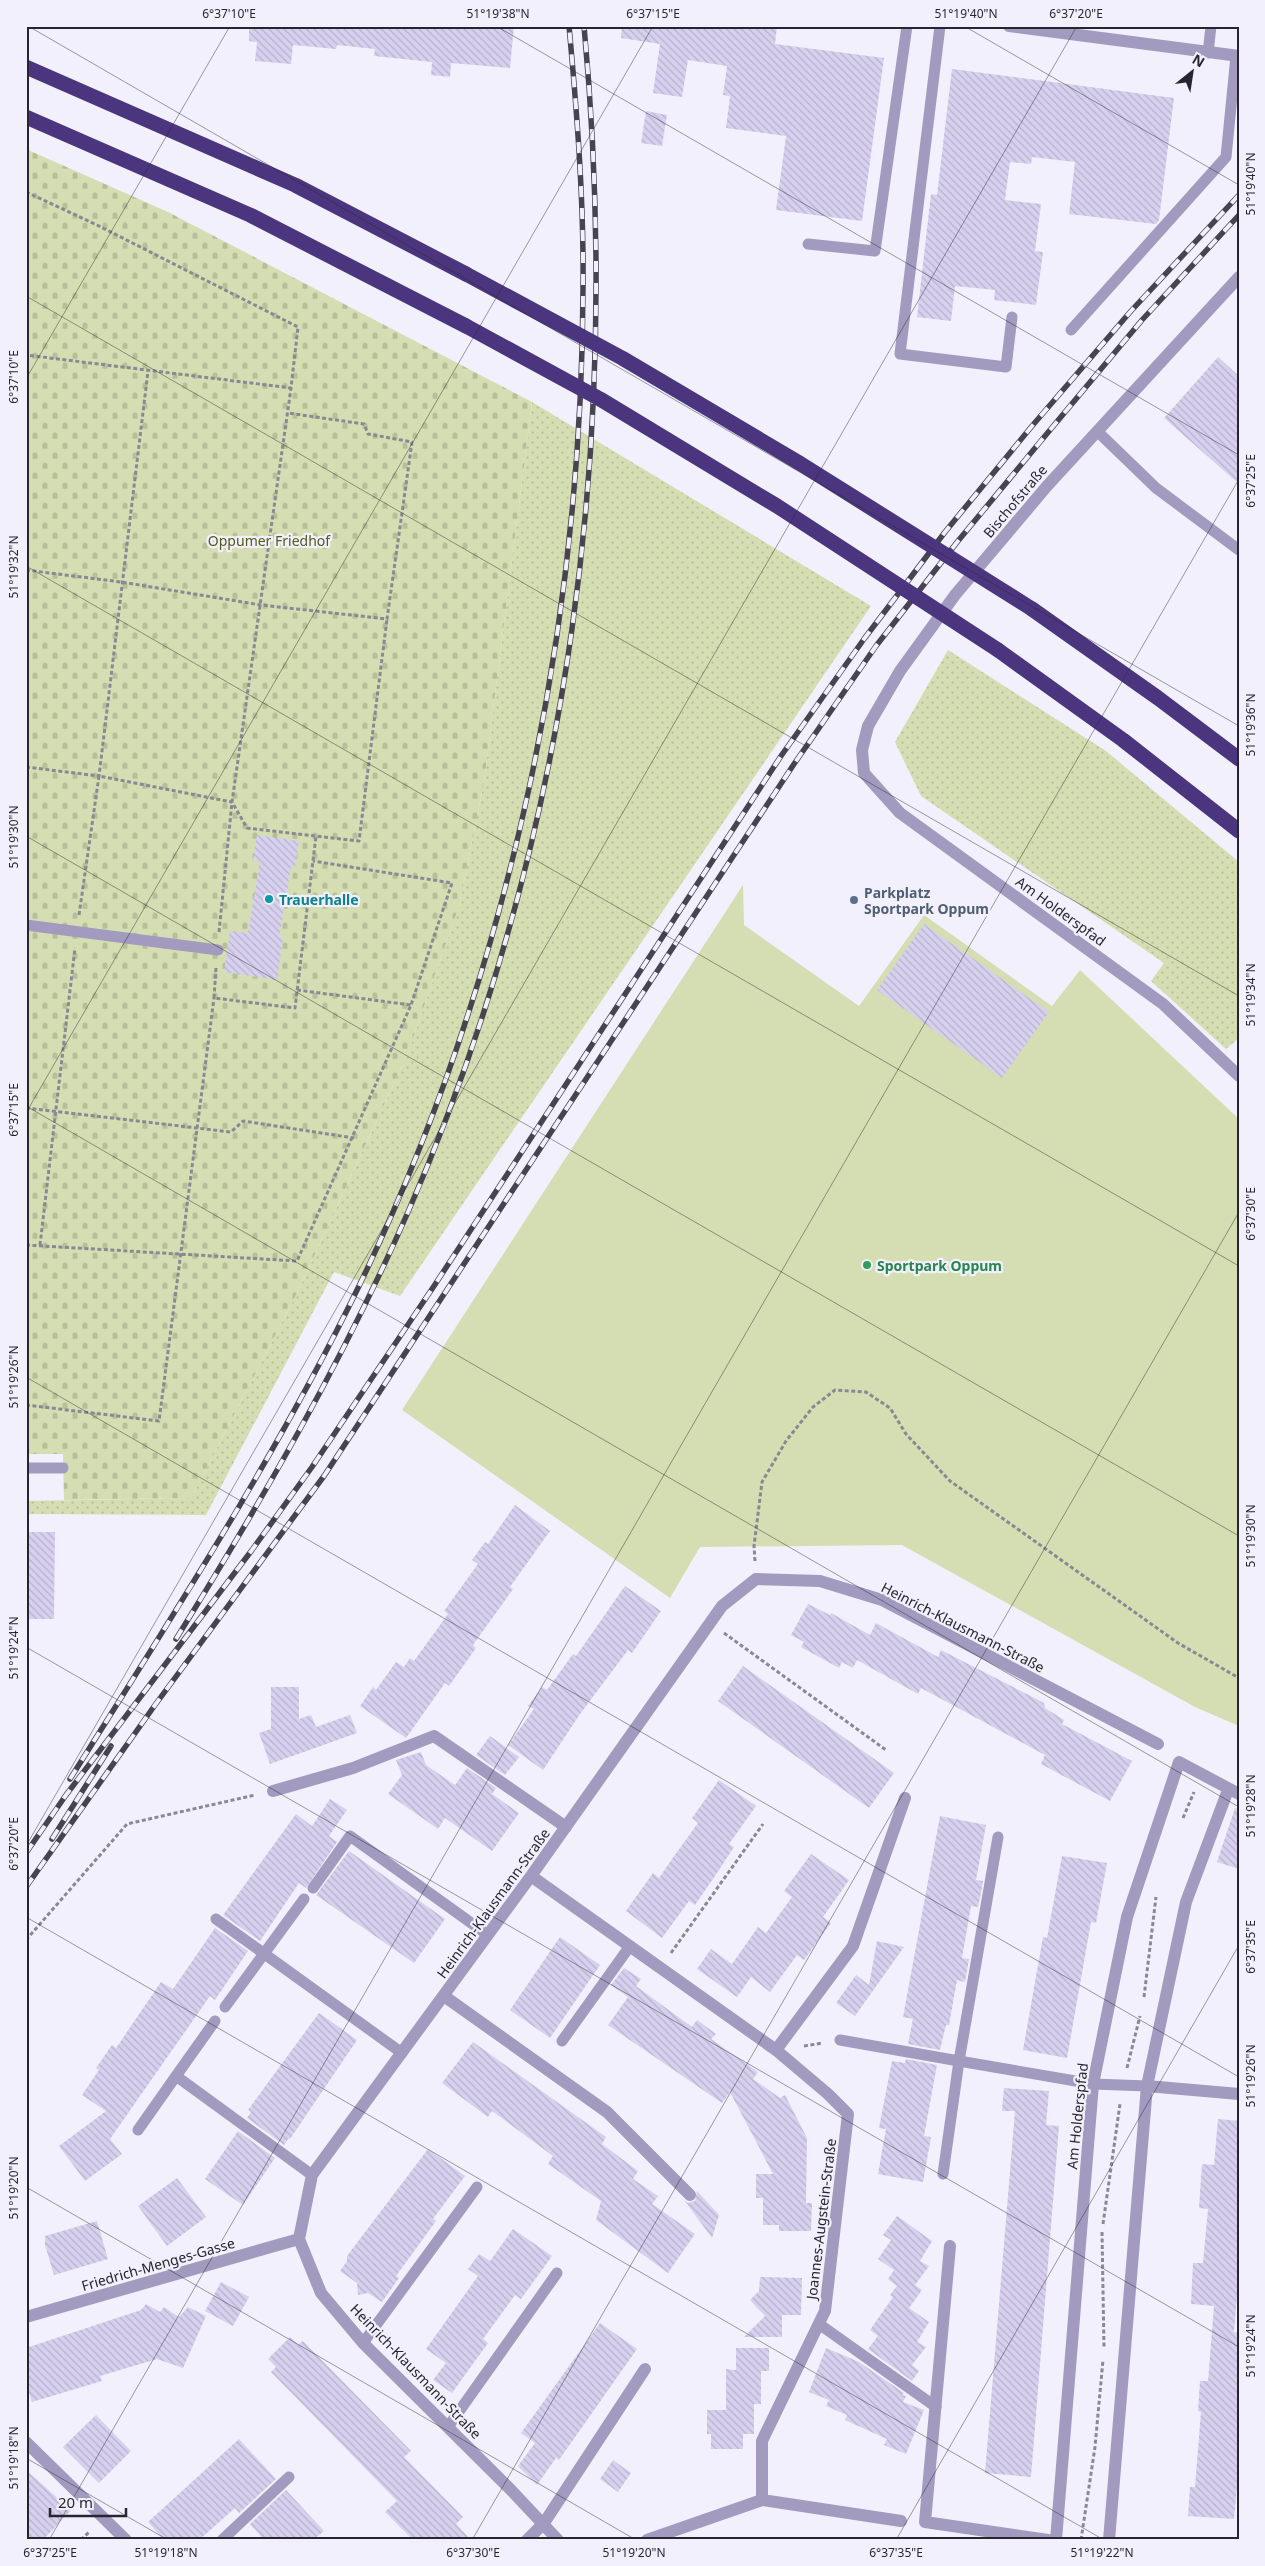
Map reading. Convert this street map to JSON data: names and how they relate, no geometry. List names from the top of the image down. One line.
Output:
{"streets":{"street":["Bischofstraße","Am Holderspfad","Heinrich-Klausmann-Straße","Joannes-Augstein-Straße","Friedrich-Menges-Gasse"]},"crossings":[["Bischofstraße","Am Holderspfad"],["Heinrich-Klausmann-Straße","Joannes-Augstein-Straße"],["Heinrich-Klausmann-Straße","Friedrich-Menges-Gasse"]],"parks":["Oppumer Friedhof"],"places":["Trauerhalle","Parkplatz Sportpark Oppum","Sportpark Oppum"],"scale_bar":"20 m","north":"top right","coordinates":["6°37'10\"E","51°19'38\"N","6°37'15\"E","51°19'40\"N","6°37'20\"E","6°37'25\"E","51°19'32\"N","51°19'36\"N","51°19'30\"N","51°19'34\"N","6°37'30\"E","51°19'26\"N","51°19'24\"N","51°19'28\"N","6°37'35\"E","51°19'20\"N","51°19'18\"N","51°19'22\"N"]}
